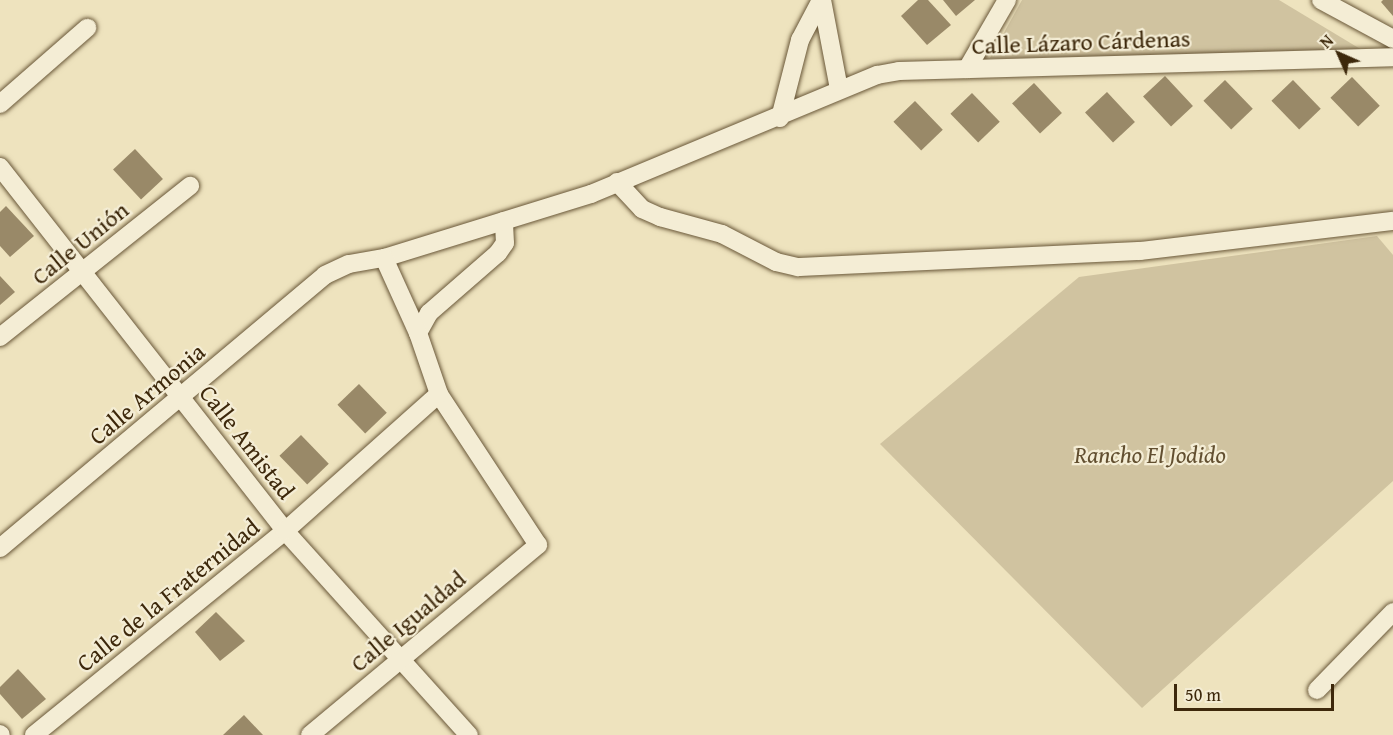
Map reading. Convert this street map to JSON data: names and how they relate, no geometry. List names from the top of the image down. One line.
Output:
{"streets":{"street":["Calle Lázaro Cárdenas","Calle Unión","Calle Armonia","Calle Amistad","Calle de la Fraternidad","Calle Igualdad"]},"crossings":[["Calle Lázaro Cárdenas","Calle Armonia"],["Calle Unión","Calle Amistad"],["Calle Armonia","Calle Amistad"],["Calle Amistad","Calle de la Fraternidad"],["Calle Amistad","Calle Igualdad"],["Calle de la Fraternidad","Calle Igualdad"]],"parks":["Rancho El Jodido"],"scale_bar":"50 m","north":"top left"}
